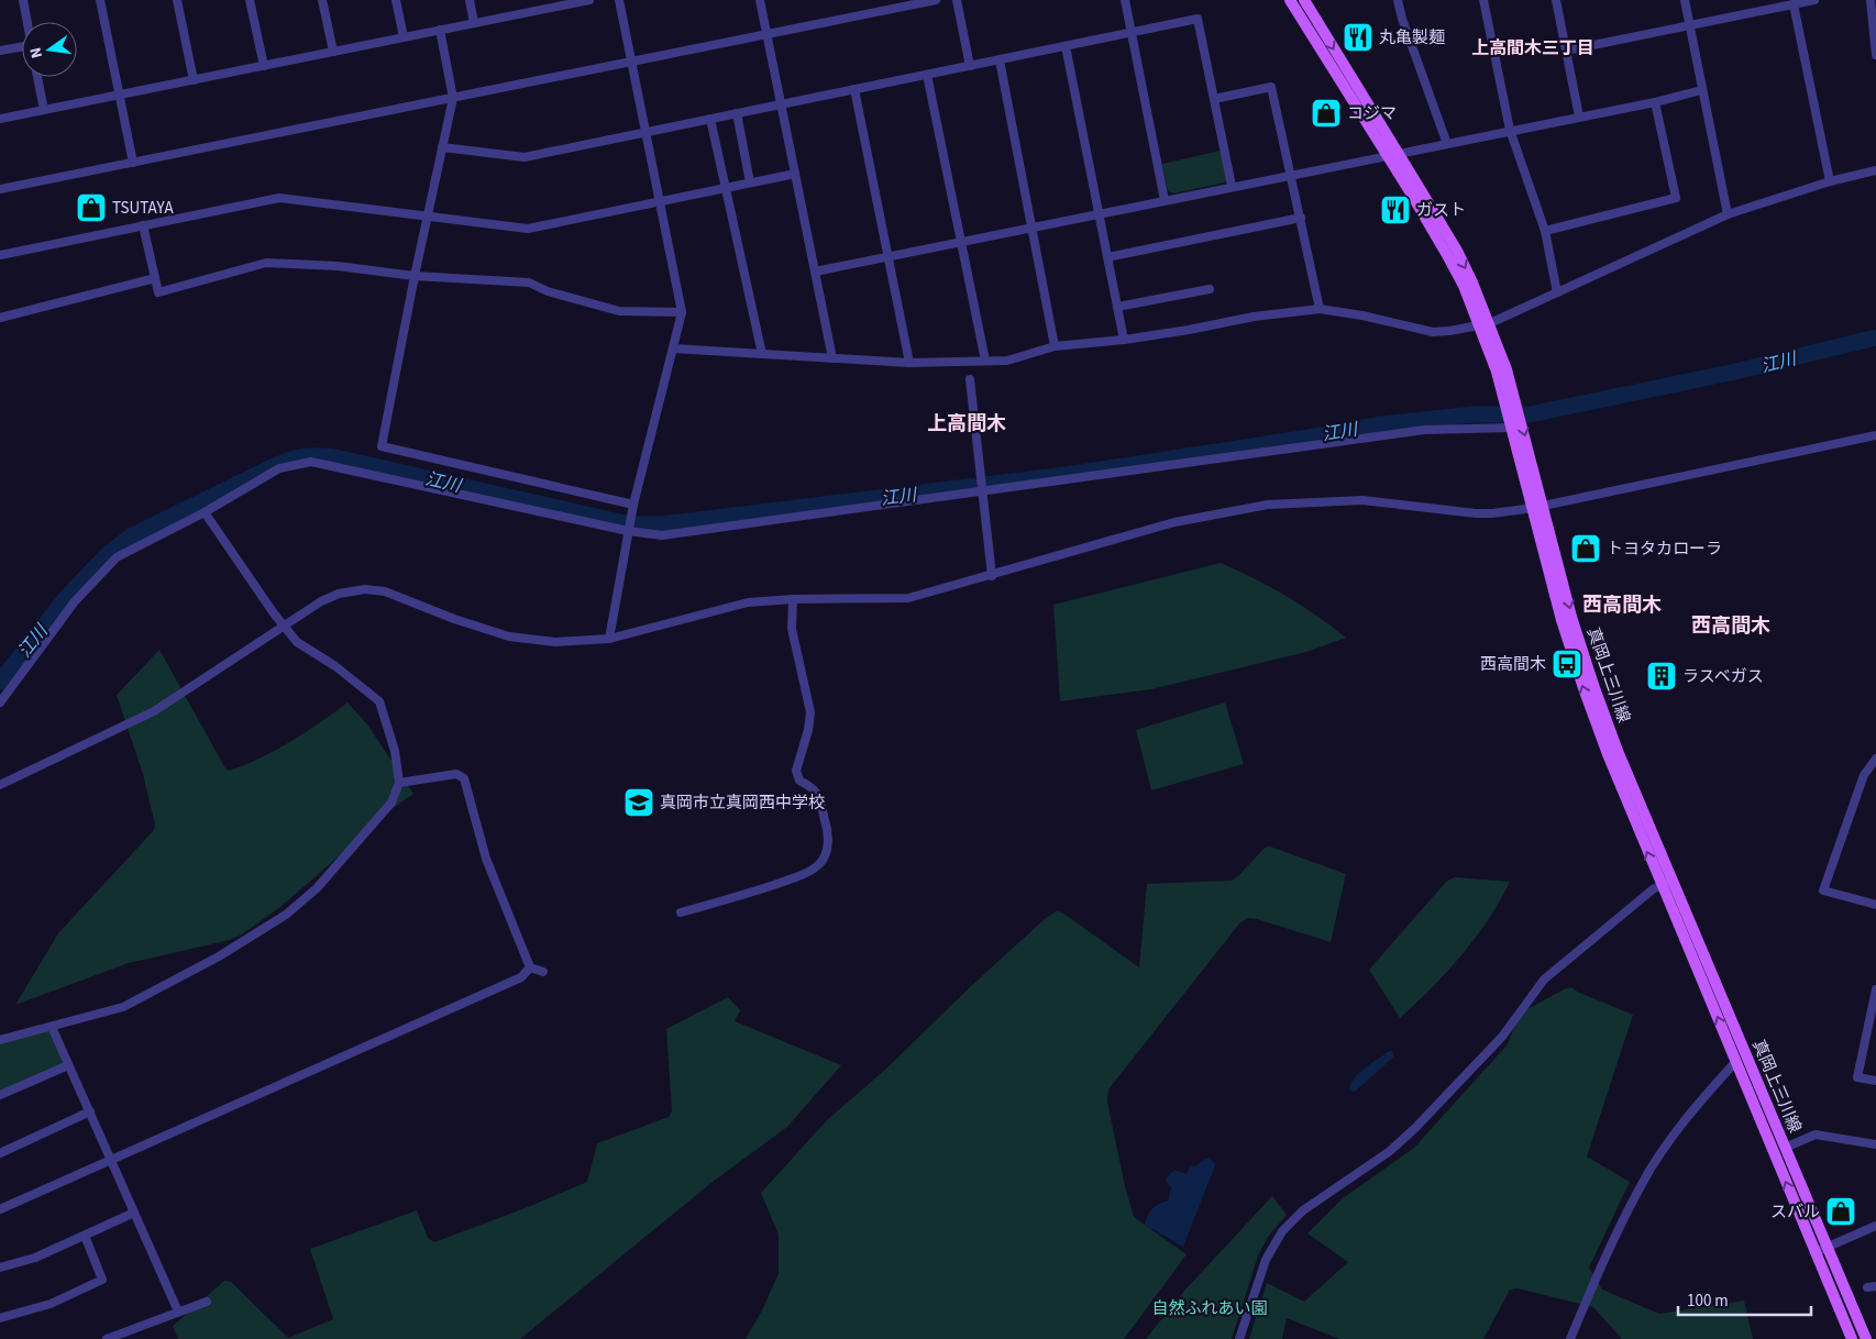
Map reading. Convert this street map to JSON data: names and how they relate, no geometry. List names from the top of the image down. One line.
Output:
{"streets":{"main road":["真岡上三川線"]},"districts":["上高間木三丁目","上高間木","西高間木","西高間木"],"water":["江川"],"parks":["自然ふれあい園"],"places":{"restaurant":["丸亀製麺","ガスト"],"shop":["コジマ","TSUTAYA","トヨタカローラ","スバル"],"bus stop":["西高間木"],"building":["ラスベガス"],"school or university":["真岡市立真岡西中学校"]},"scale_bar":"100 m","north":"left"}
